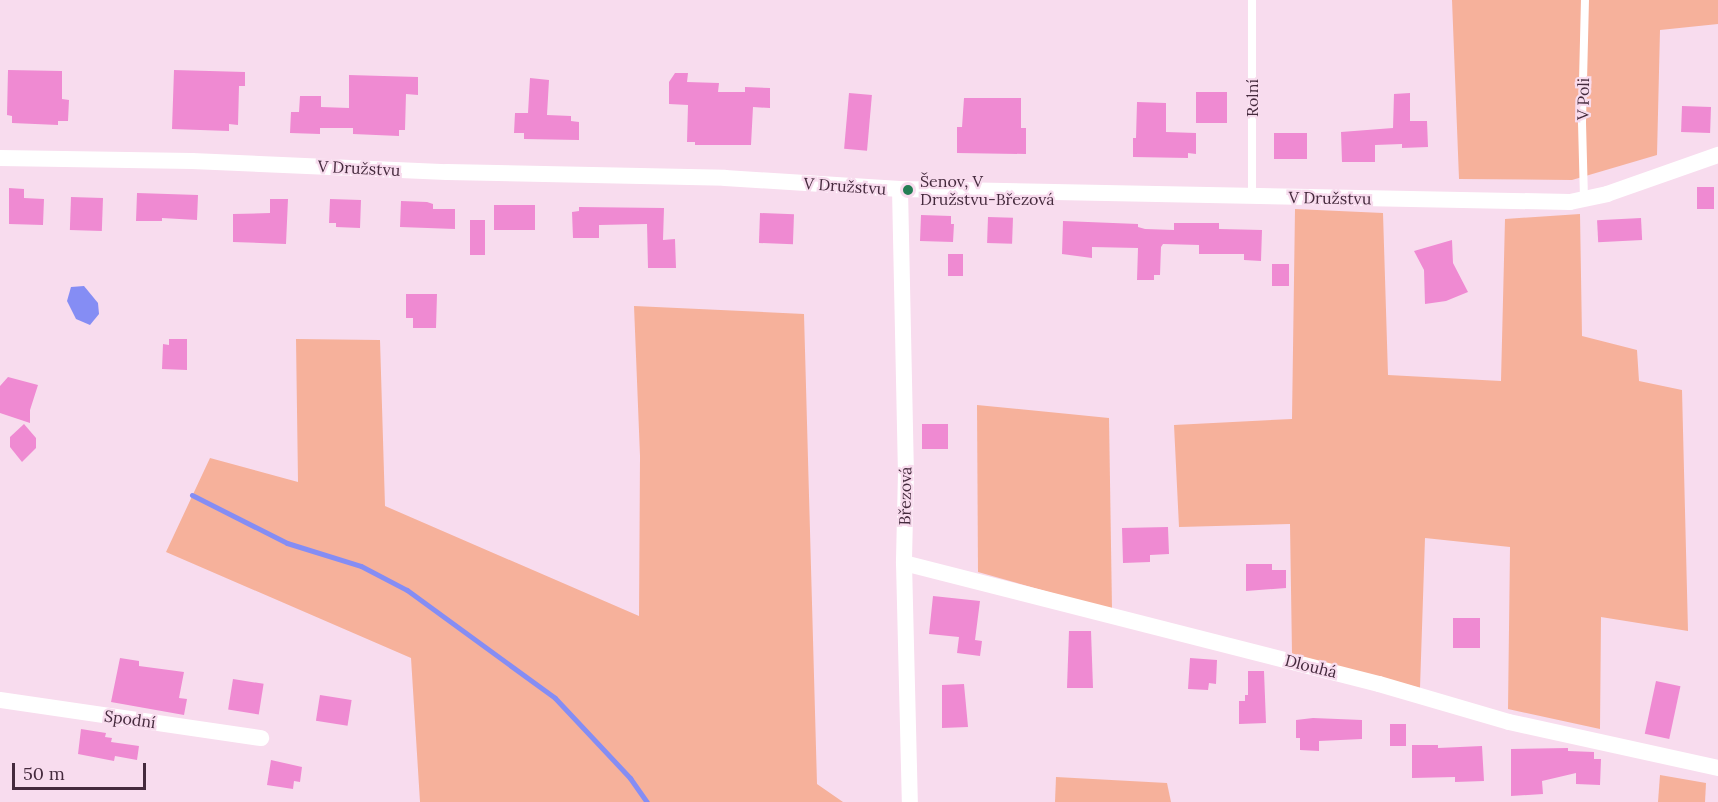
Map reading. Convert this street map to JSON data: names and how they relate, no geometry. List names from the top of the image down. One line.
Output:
{"streets":{"street":["V Družstvu","Březová","Dlouhá","Spodní"],"lane":["Rolní","V Poli"]},"crossings":[["Rolní","V Družstvu"],["V Poli","V Družstvu"],["V Družstvu","Březová"],["Březová","Dlouhá"]],"places":["Šenov, V Družstvu-Březová"],"scale_bar":"50 m"}
